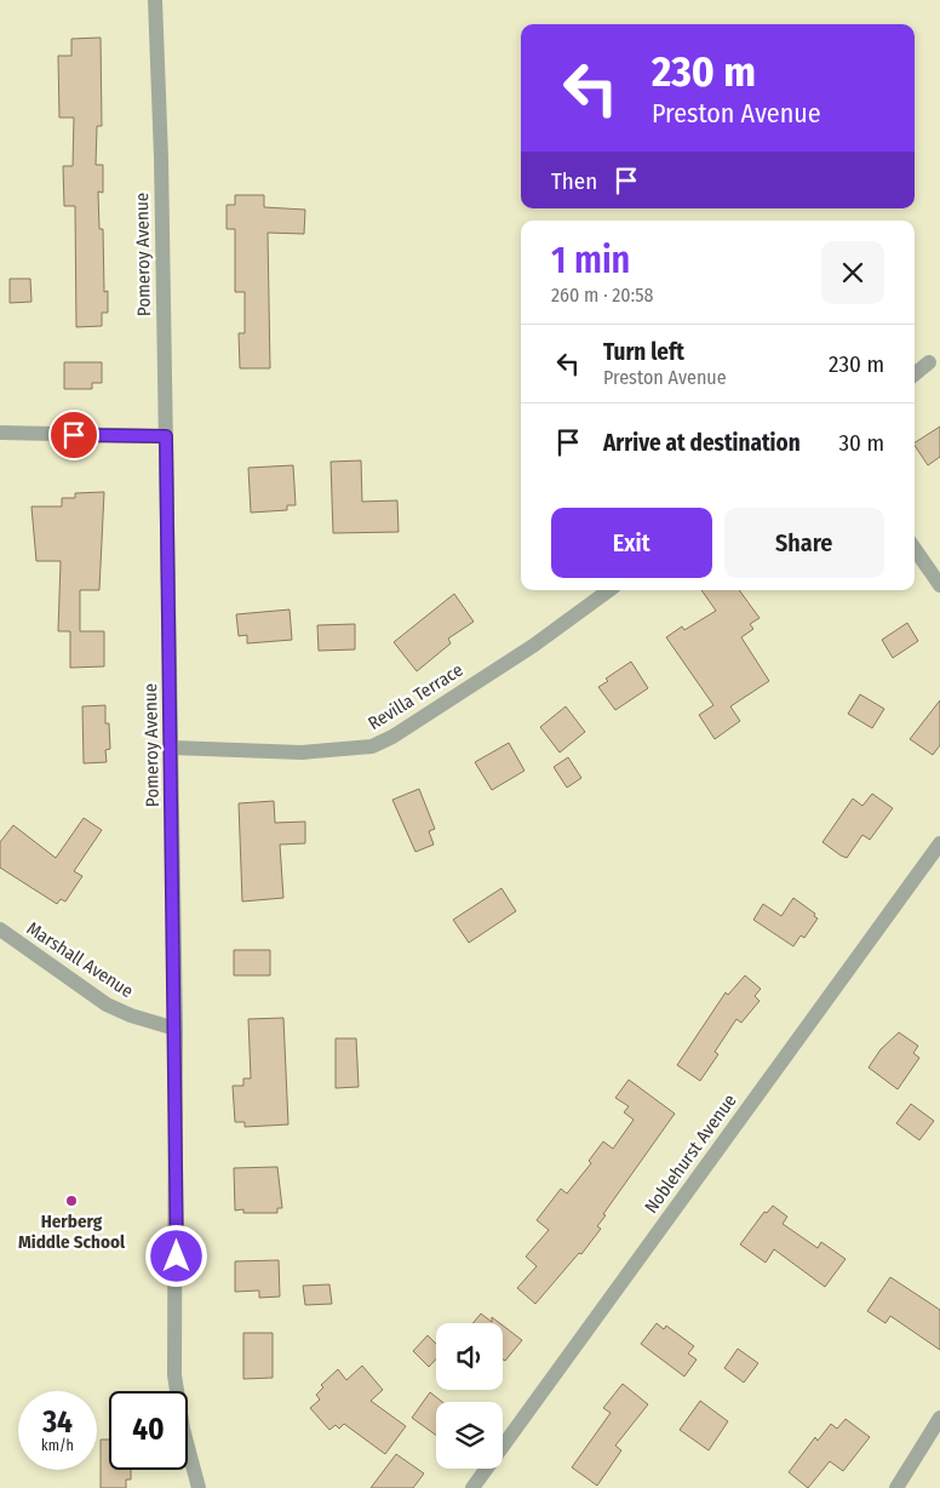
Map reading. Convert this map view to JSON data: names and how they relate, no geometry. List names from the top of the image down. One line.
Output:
{"streets":{"street":["Pomeroy Avenue","Revilla Terrace","Marshall Avenue","Noblehurst Avenue"]},"crossings":[["Pomeroy Avenue","Revilla Terrace"],["Pomeroy Avenue","Marshall Avenue"]],"places":["Herberg Middle School"],"page":{"turn":["230 m","Preston Avenue"],"then":"Then","heading":["1 min","260 m · 20:58"],"list":[{"name":"Turn left","note":"Preston Avenue","value":"230 m"},{"name":"Arrive at destination","value":"30 m"}],"buttons":["Exit","Share"],"speed":"34 km/h","limit":"40"}}
